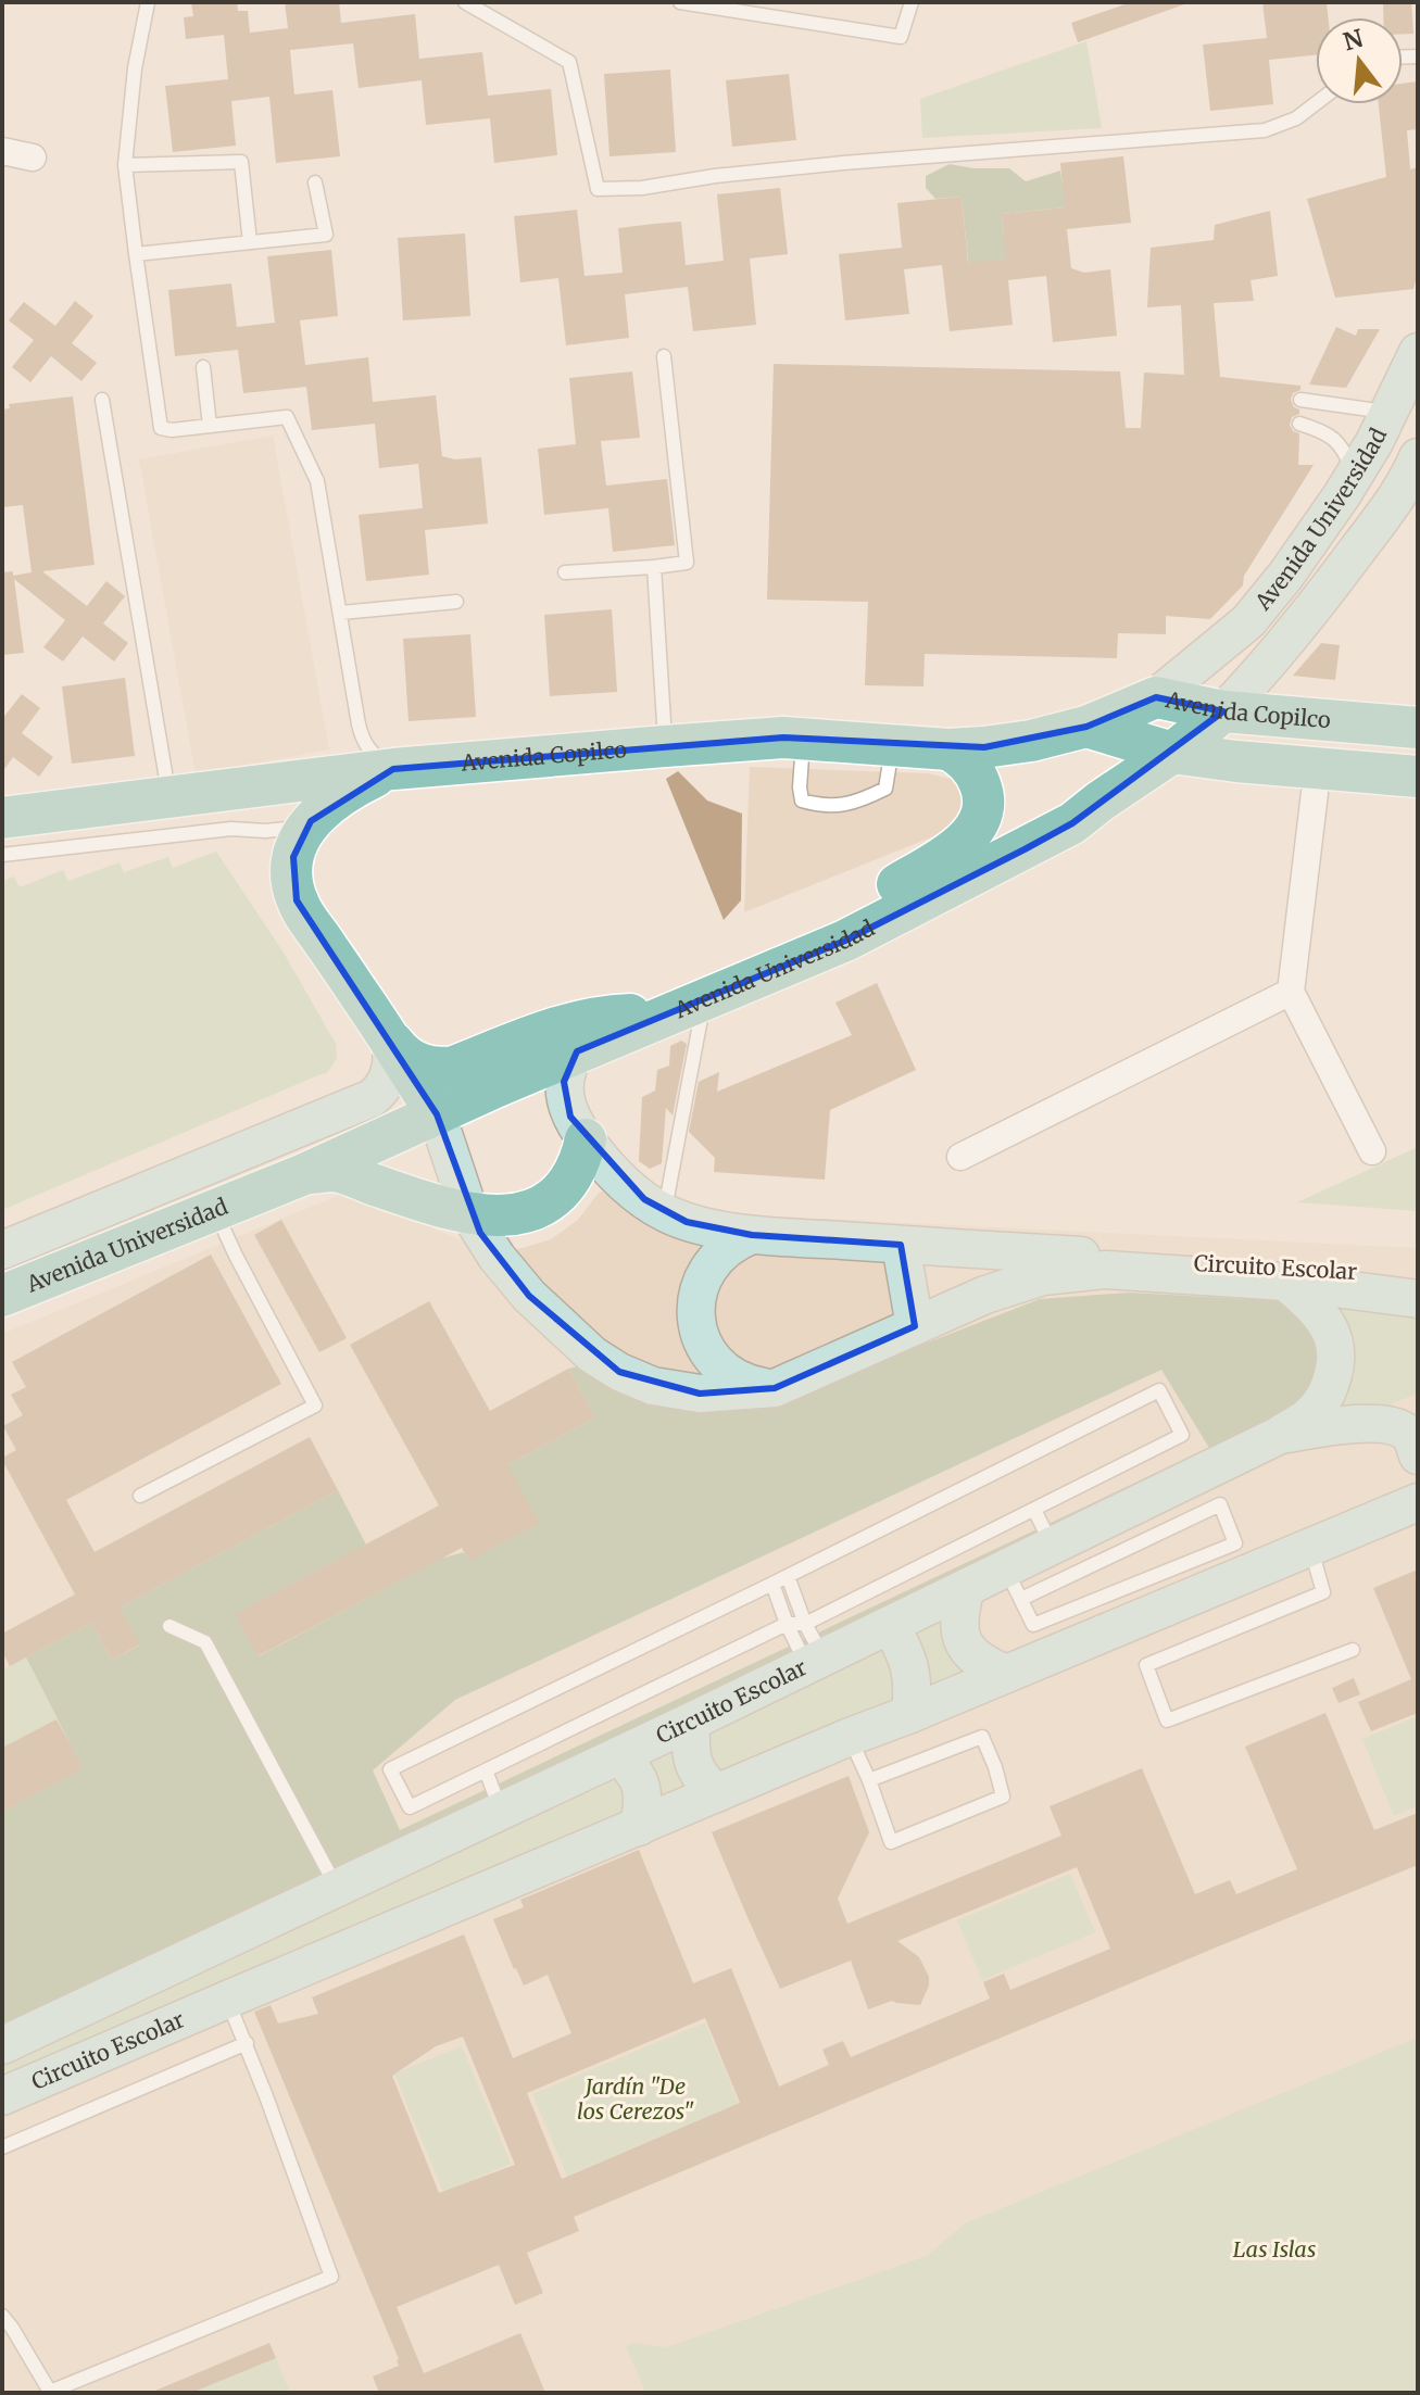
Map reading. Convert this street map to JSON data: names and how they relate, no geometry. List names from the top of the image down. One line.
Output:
{"streets":{"main road":["Avenida Universidad","Avenida Copilco"],"street":["Circuito Escolar"]},"crossings":[["Avenida Universidad","Avenida Copilco"],["Avenida Universidad","Circuito Escolar"]],"parks":["Jardín \"De los Cerezos\"","Las Islas"],"north":"top"}
